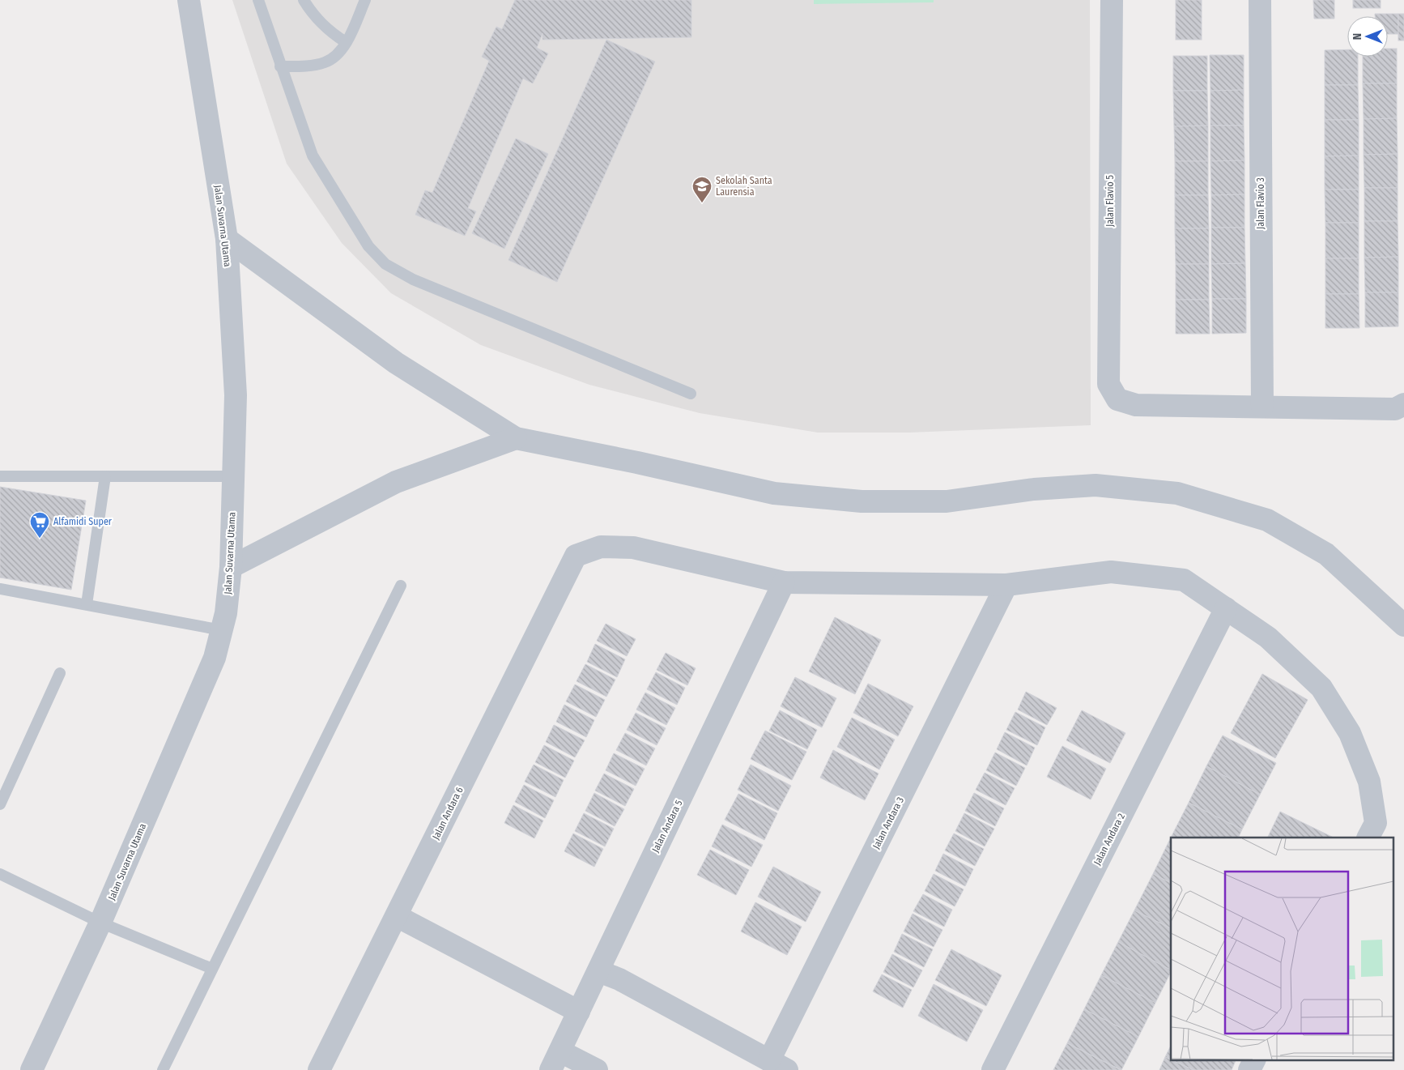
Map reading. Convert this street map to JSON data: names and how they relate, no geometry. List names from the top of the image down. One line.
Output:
{"streets":{"street":["Jalan Flavio 5","Jalan Flavio 3","Jalan Suvarna Utama","Jalan Andara 6","Jalan Andara 3","Jalan Andara 5","Jalan Andara 2"]},"crossings":[["Jalan Flavio 5","Jalan Flavio 3"],["Jalan Andara 6","Jalan Andara 5"]],"places":{"school or university":["Sekolah Santa Laurensia"],"supermarket":["Alfamidi Super"]},"north":"left"}
